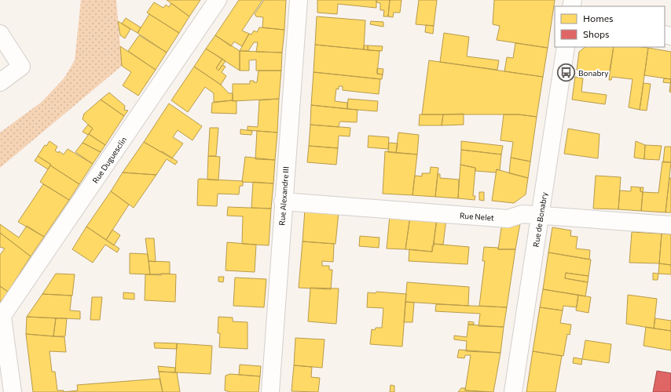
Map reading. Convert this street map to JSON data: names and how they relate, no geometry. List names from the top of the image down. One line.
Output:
{"streets":{"street":["Rue Duguesclin","Rue Alexandre III","Rue Nelet","Rue de Bonabry"]},"crossings":[["Rue Alexandre III","Rue Nelet"],["Rue Nelet","Rue de Bonabry"]],"places":{"bus stop":["Bonabry"]},"legend":["Homes","Shops"]}
